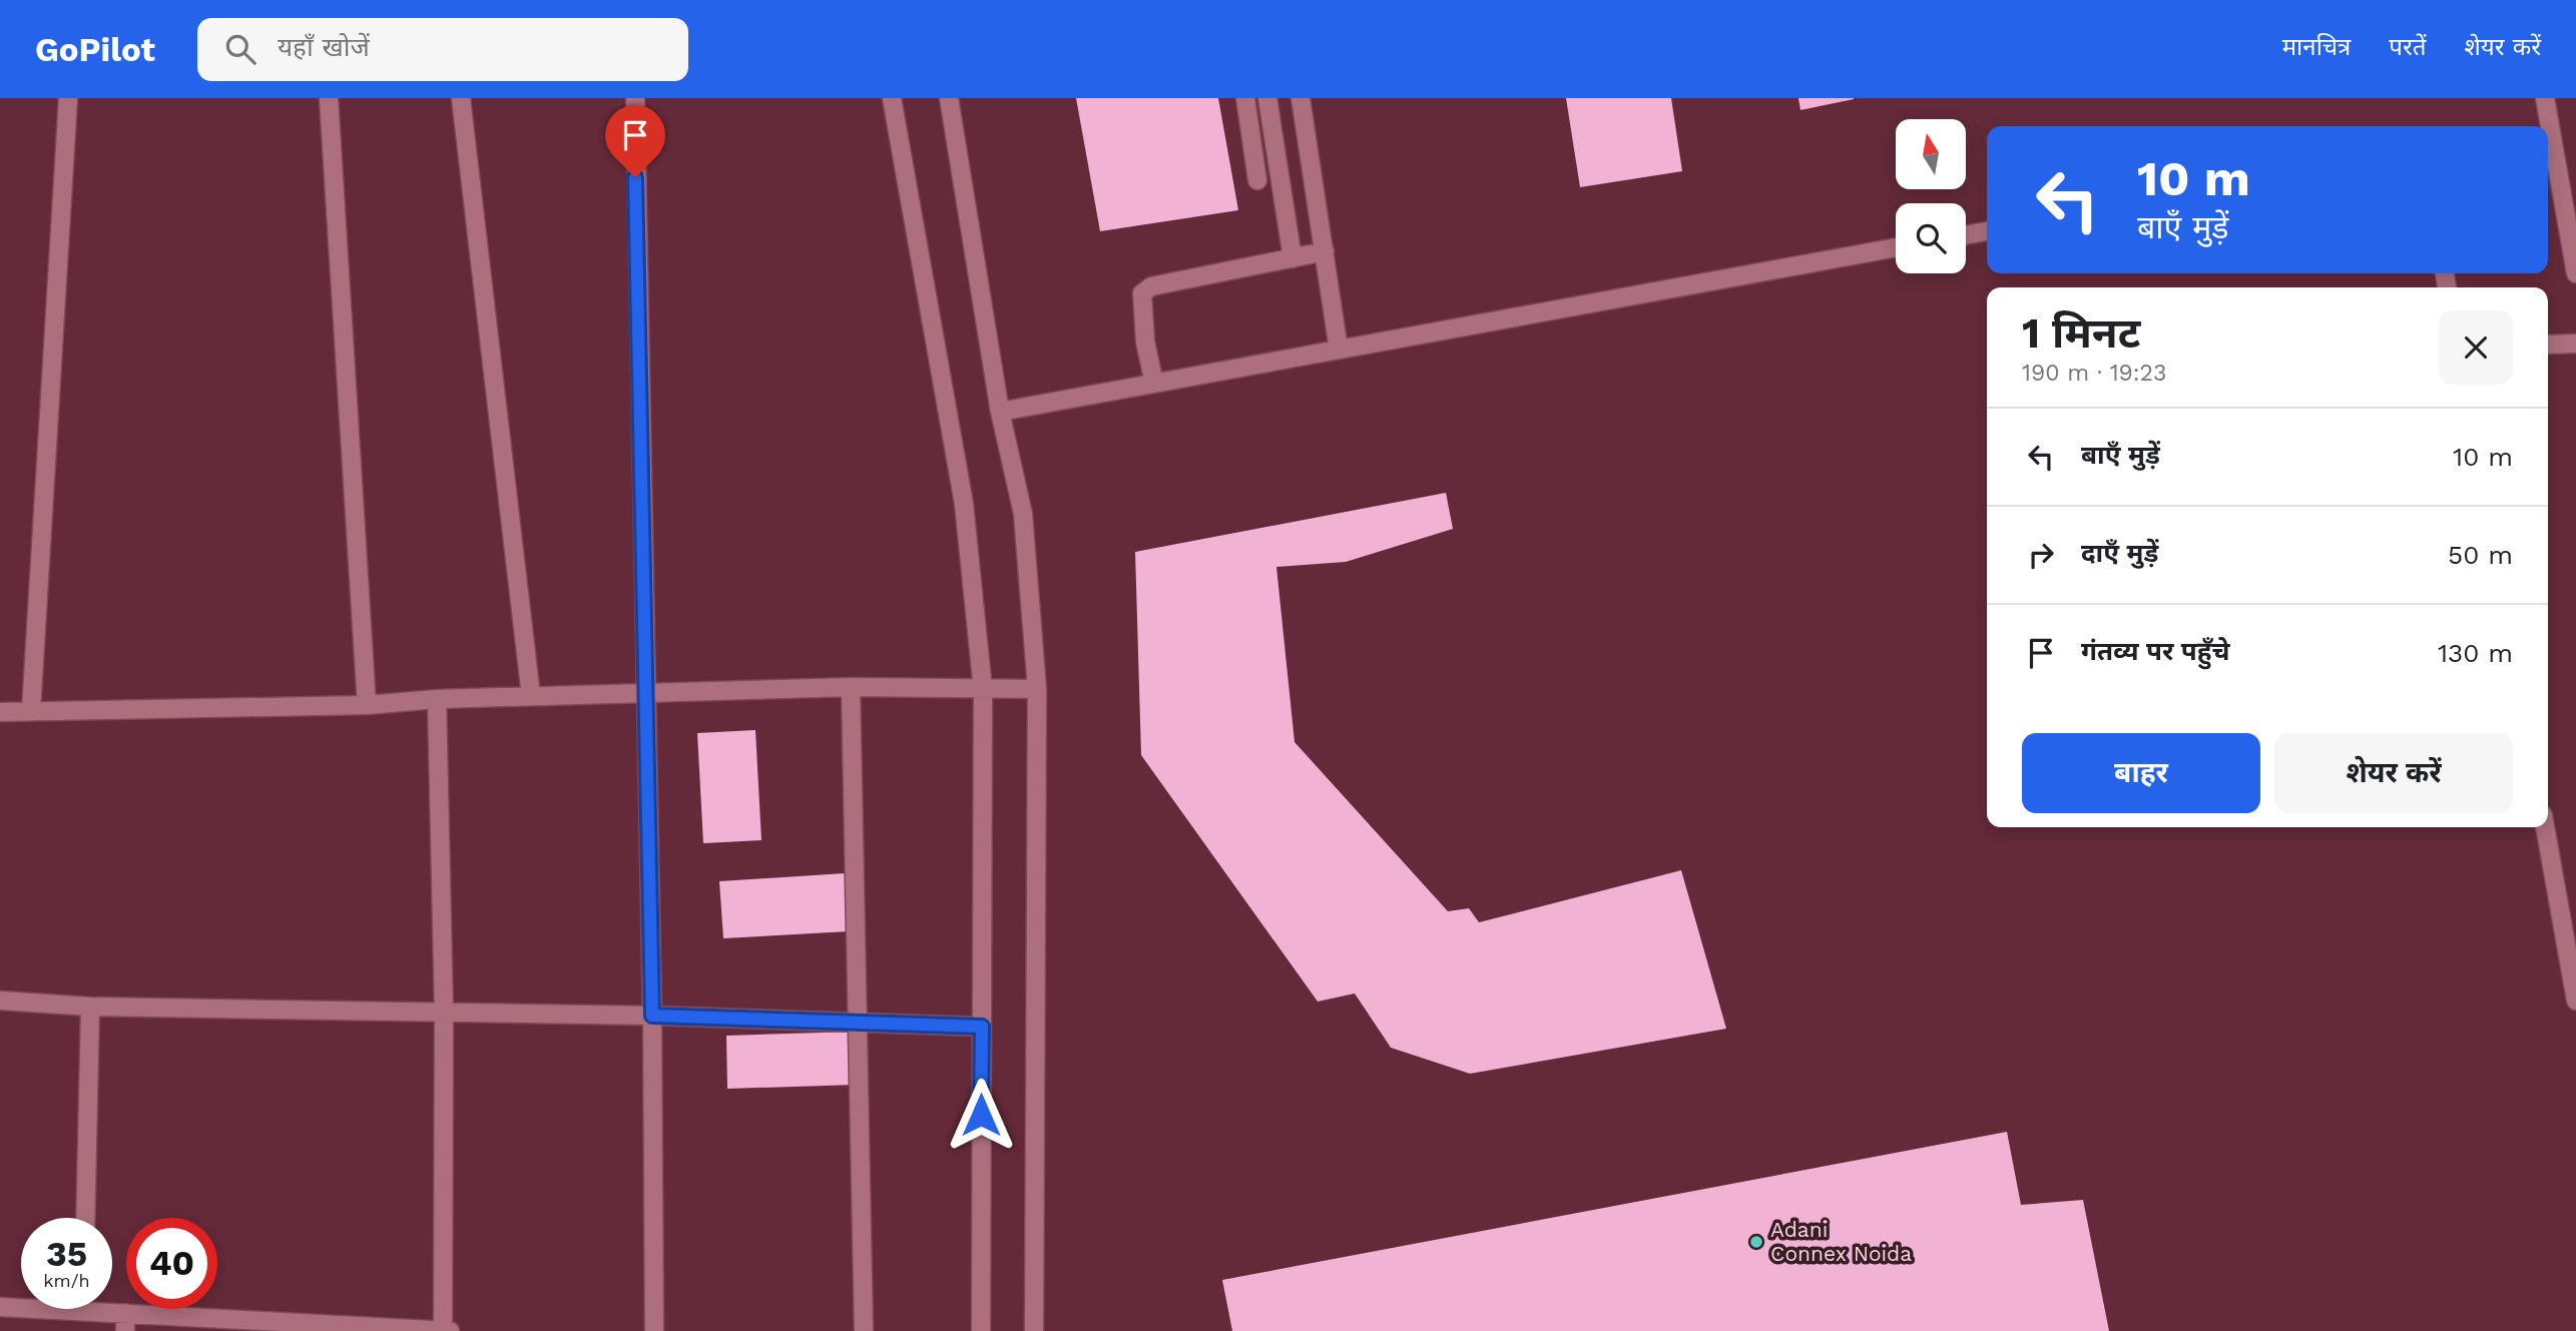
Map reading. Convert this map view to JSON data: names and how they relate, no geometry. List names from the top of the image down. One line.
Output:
{"places":["Adani Connex Noida"],"north":"top","page":{"header":"GoPilot","search":"यहाँ खोजें","nav":["मानचित्र","परतें","शेयर करें"],"turn":["10 m","बाएँ मुड़ें"],"heading":["1 मिनट","190 m · 19:23"],"list":[{"name":"बाएँ मुड़ें","value":"10 m"},{"name":"दाएँ मुड़ें","value":"50 m"},{"name":"गंतव्य पर पहुँचे","value":"130 m"}],"buttons":["बाहर","शेयर करें"],"speed":"35 km/h","limit":"40"}}
